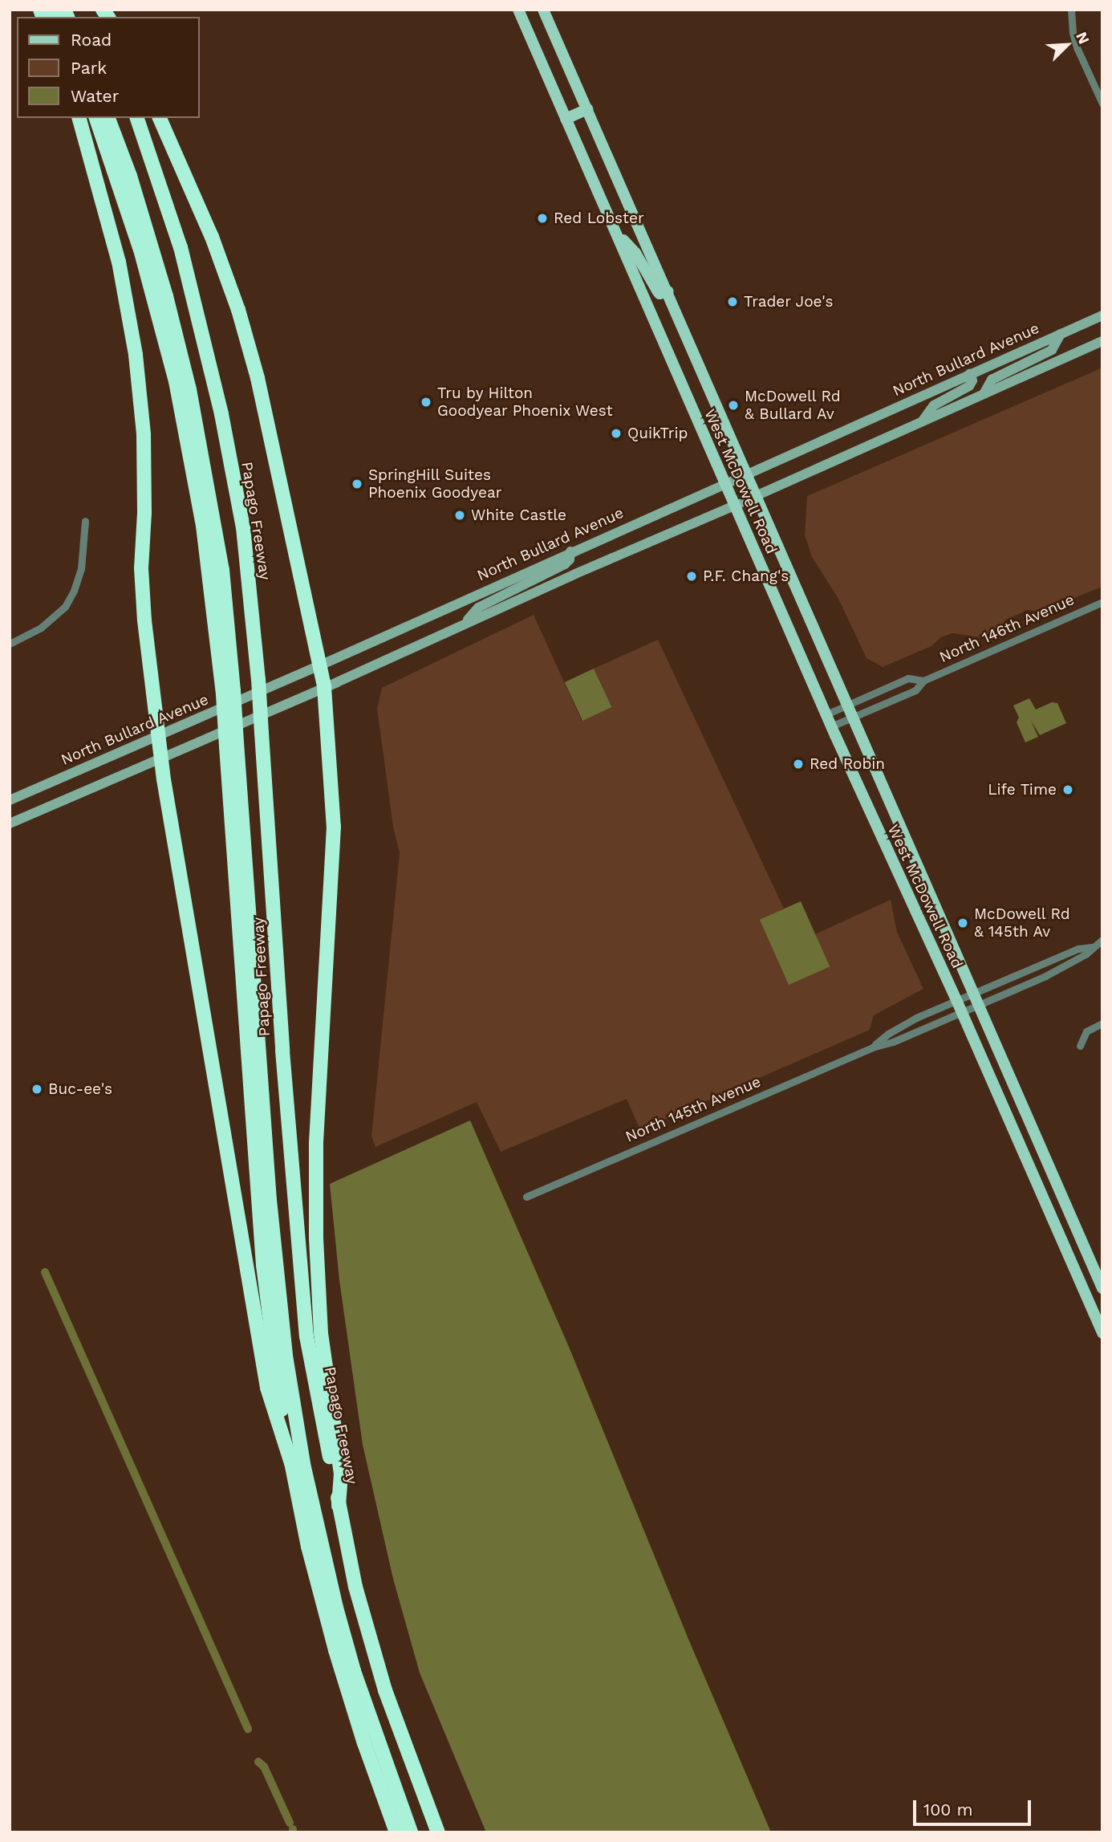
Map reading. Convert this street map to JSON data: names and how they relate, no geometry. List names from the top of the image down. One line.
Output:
{"streets":{"highway":["Papago Freeway"],"main road":["North Bullard Avenue","West McDowell Road"],"street":["North 146th Avenue","North 145th Avenue"]},"crossings":[["North Bullard Avenue","West McDowell Road"],["West McDowell Road","North 146th Avenue"],["West McDowell Road","North 145th Avenue"]],"places":["Red Lobster","Trader Joe's","Tru by Hilton Goodyear Phoenix West","McDowell Rd & Bullard Av","QuikTrip","SpringHill Suites Phoenix Goodyear","White Castle","P.F. Chang's","Red Robin","Life Time","McDowell Rd & 145th Av","Buc-ee's"],"legend":["Road","Park","Water"],"scale_bar":"100 m","north":"top right"}
